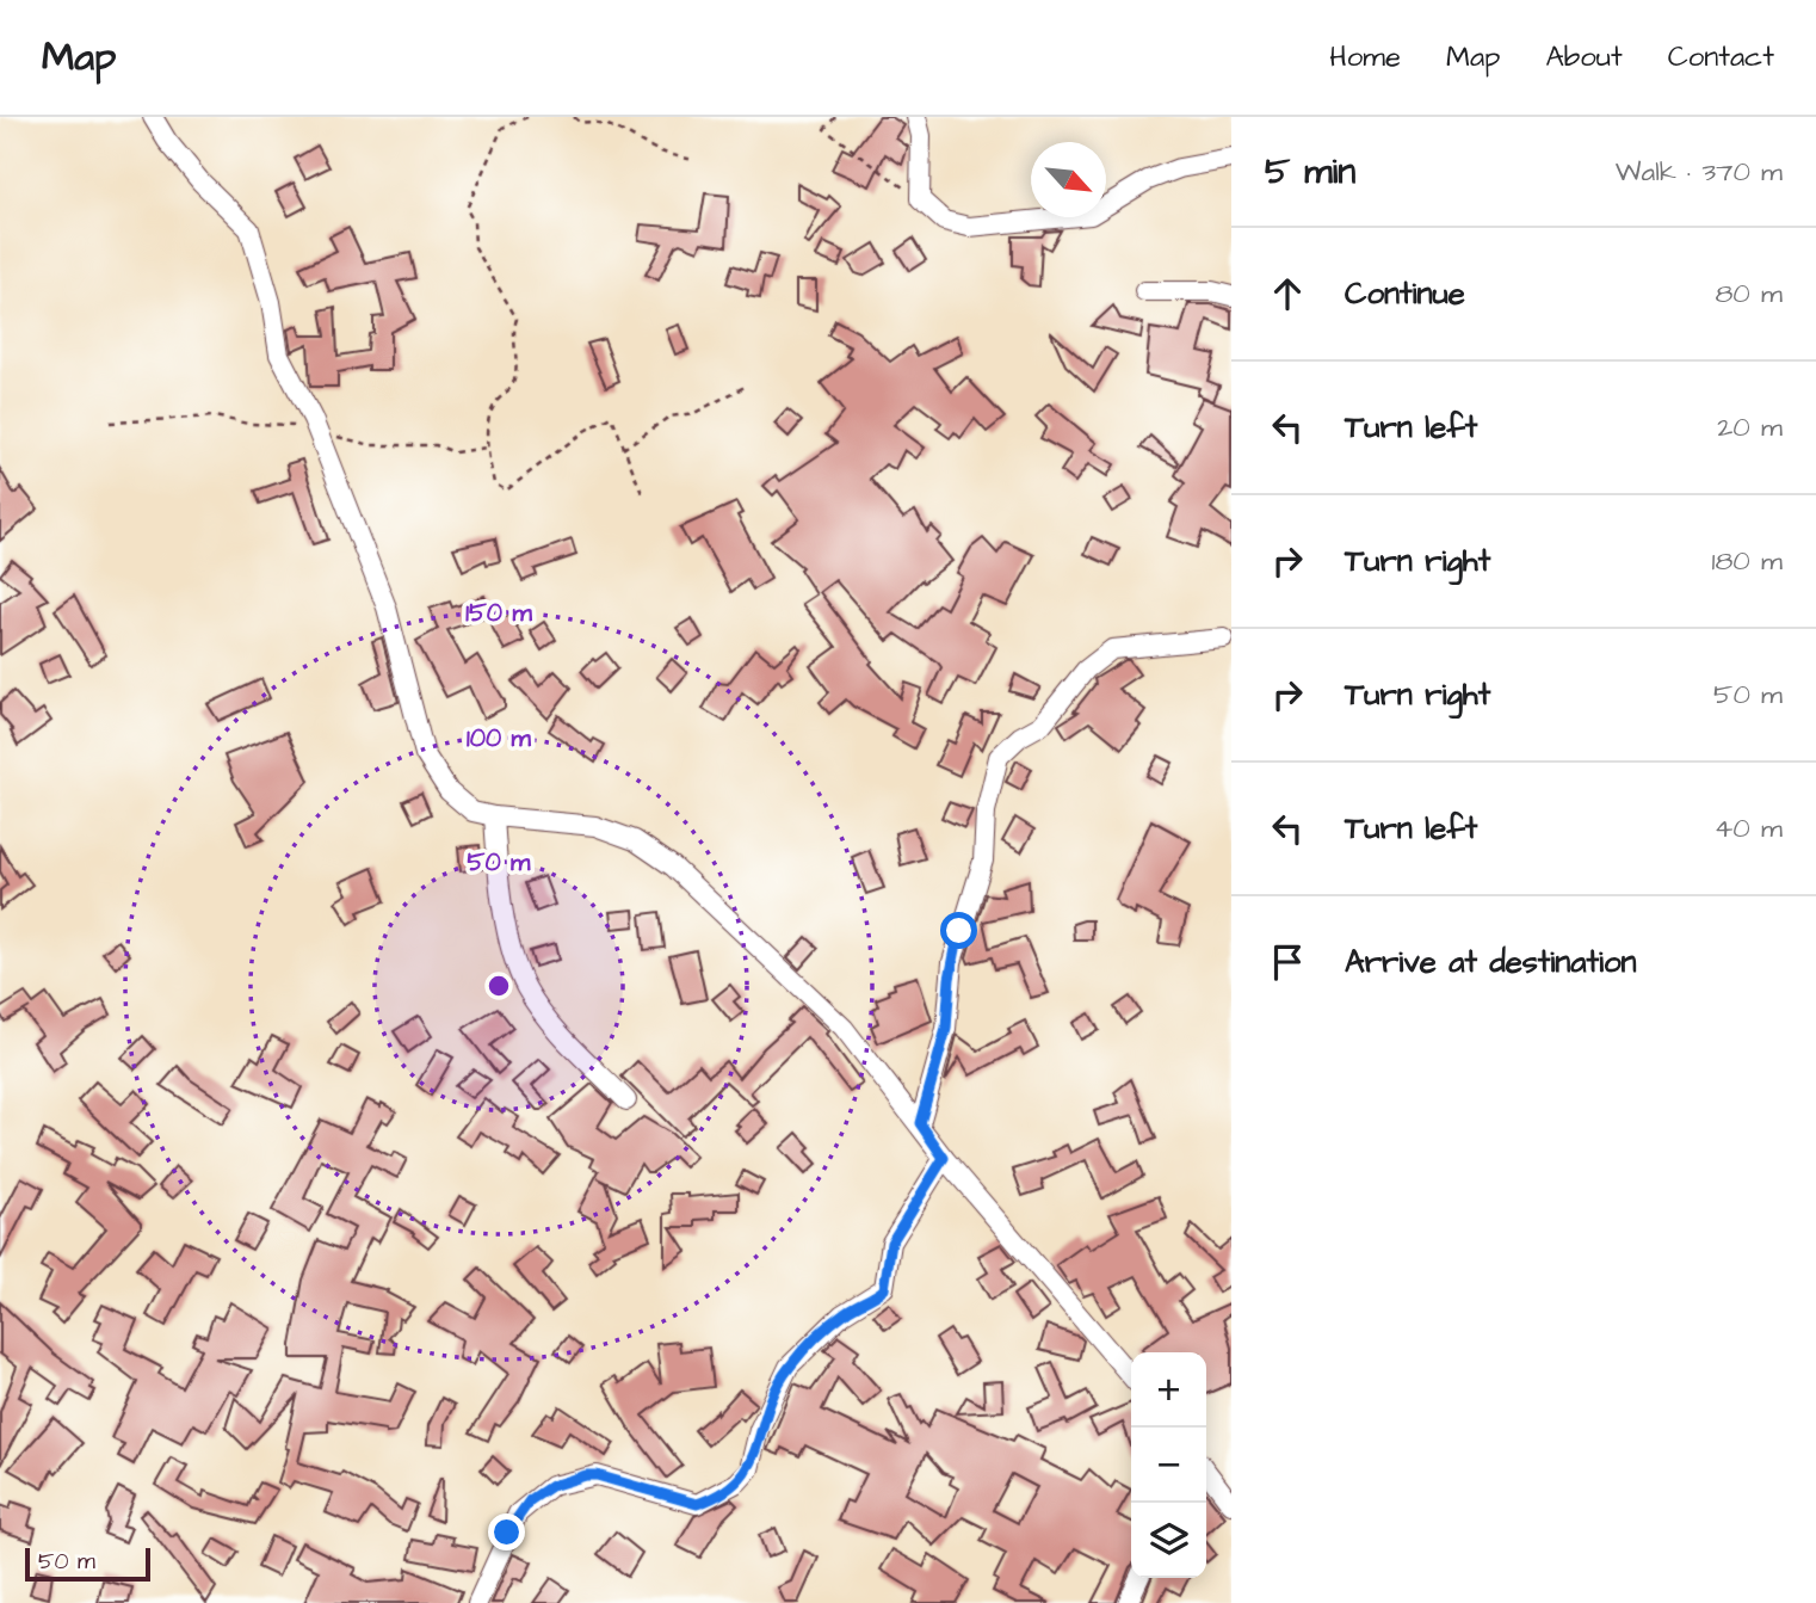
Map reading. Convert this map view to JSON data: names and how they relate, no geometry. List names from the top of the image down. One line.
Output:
{"scale_bar":"50 m","north":"bottom right","page":{"header":"Map","nav":["Home","Map","About","Contact"],"heading":["5 min","Walk · 370 m"],"list":[["Continue","80 m"],["Turn left","20 m"],["Turn right","180 m"],["Turn right","50 m"],["Turn left","40 m"],"Arrive at destination"],"map_buttons":["+","−"],"scale":"50 m"},"rings":["150 m","100 m","50 m"]}
